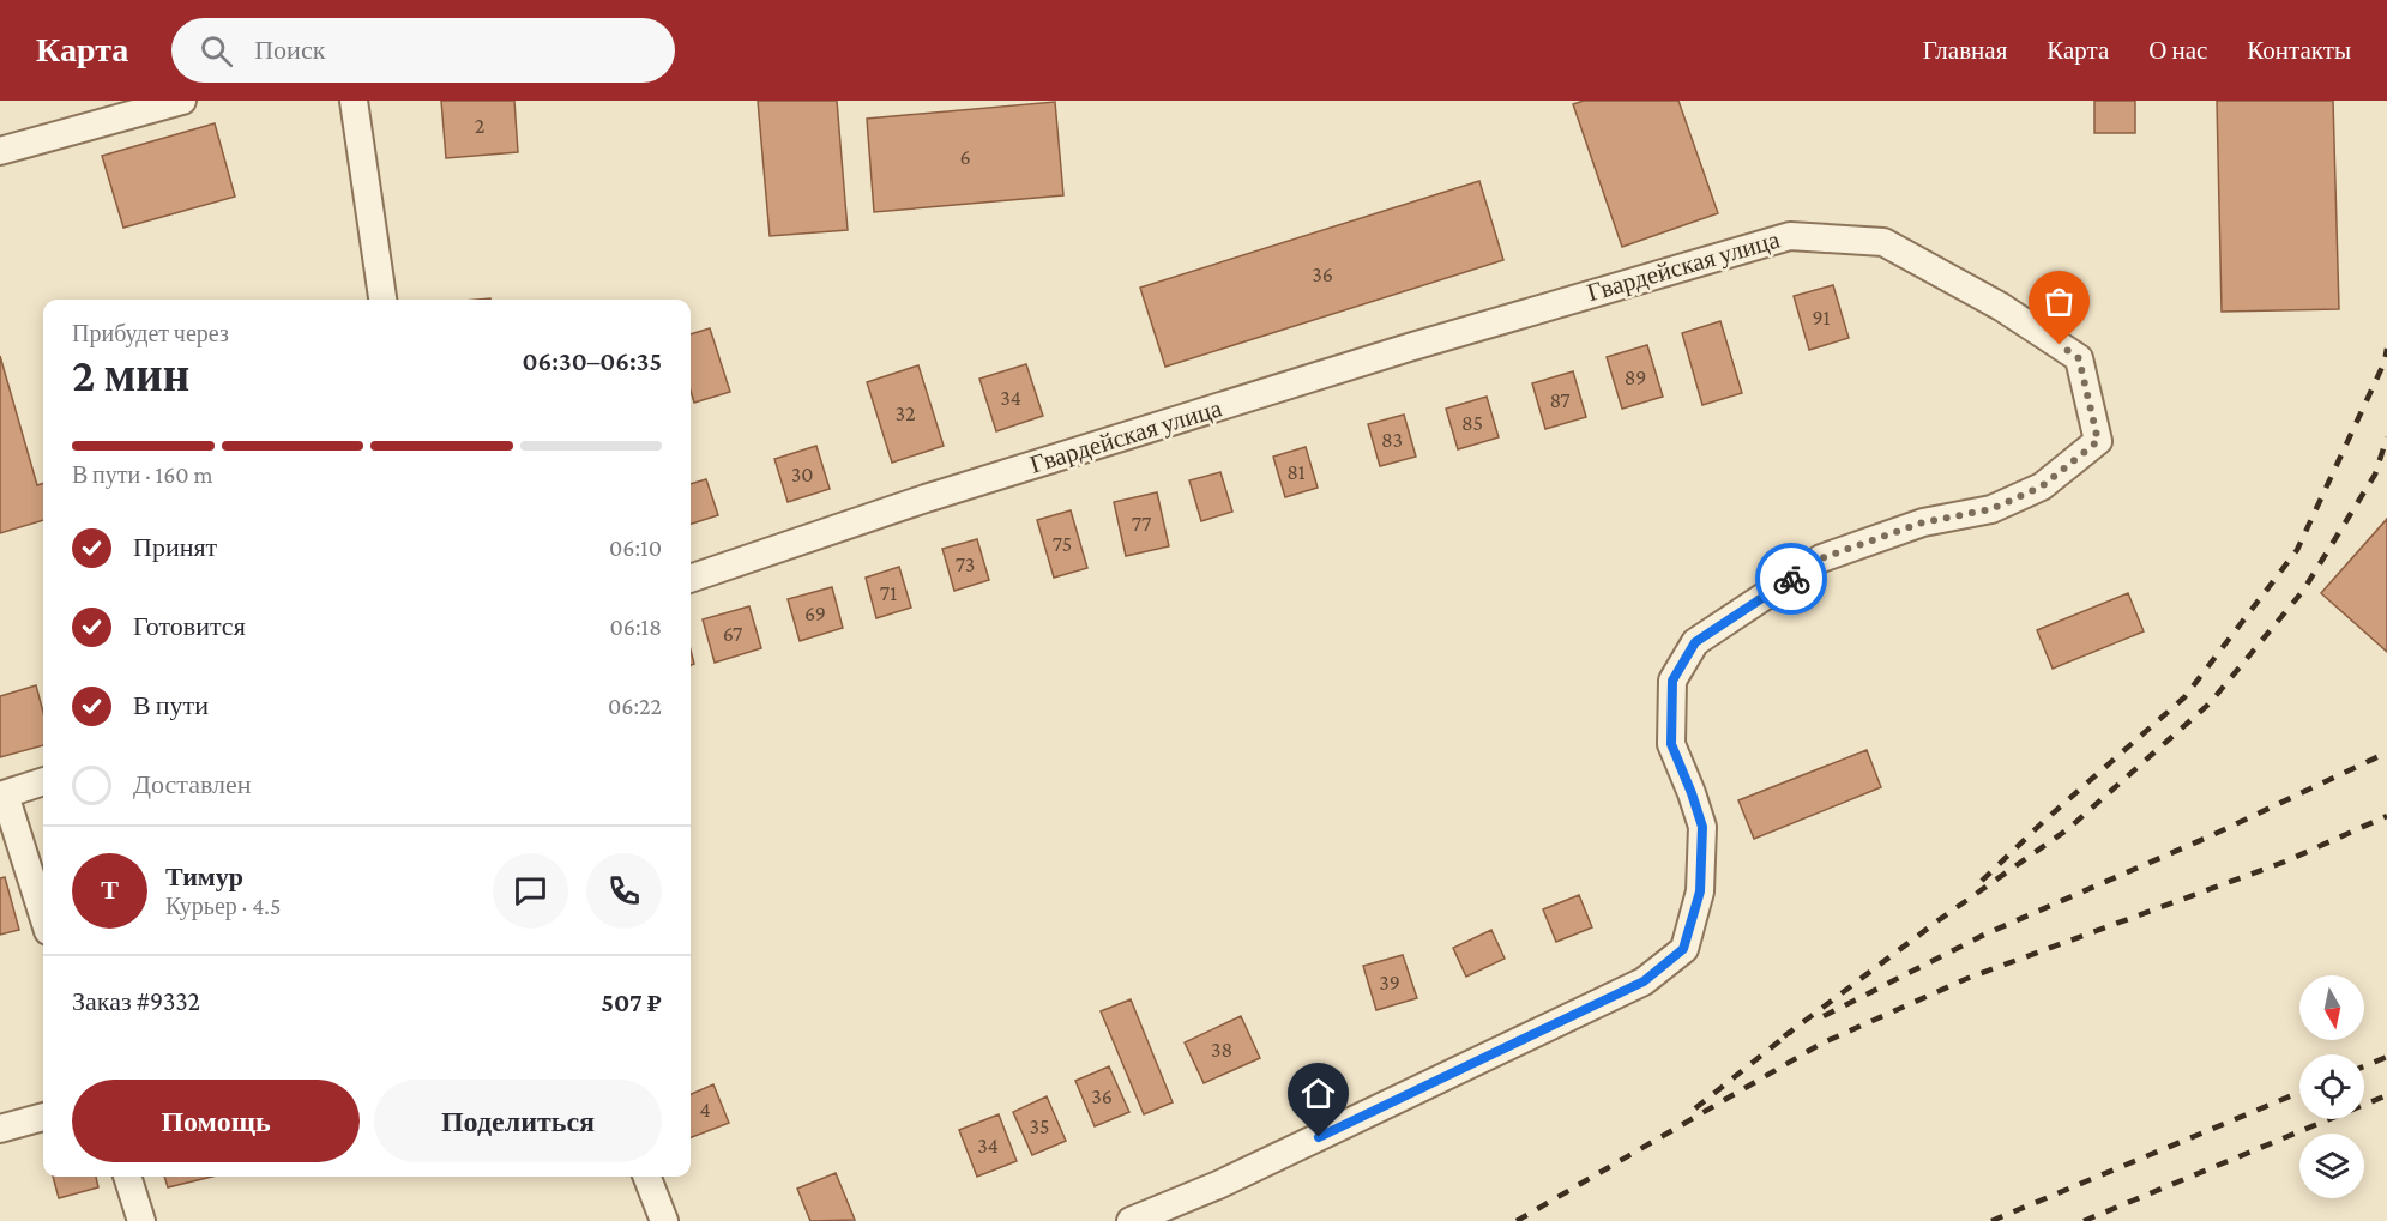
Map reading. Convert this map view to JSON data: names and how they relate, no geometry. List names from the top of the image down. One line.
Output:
{"streets":{"street":["Гвардейская улица"]},"house_numbers":["2","6","36","91","89","34","87","32","85","83","81","30","77","75","73","71","69","67","39","38","36","4","35","34"],"north":"bottom","page":{"header":"Карта","search":"Поиск","nav":["Главная","Карта","О нас","Контакты"],"heading":["2 мин","Прибудет через","06:30–06:35"],"panel":["Тимур","Курьер · 4.5","Заказ #9332","507 ₽"],"bar":"В пути · 160 m","list":[["Принят","06:10"],["Готовится","06:18"],["В пути","06:22"],"Доставлен"],"round":"Т","buttons":["Помощь","Поделиться"]}}
